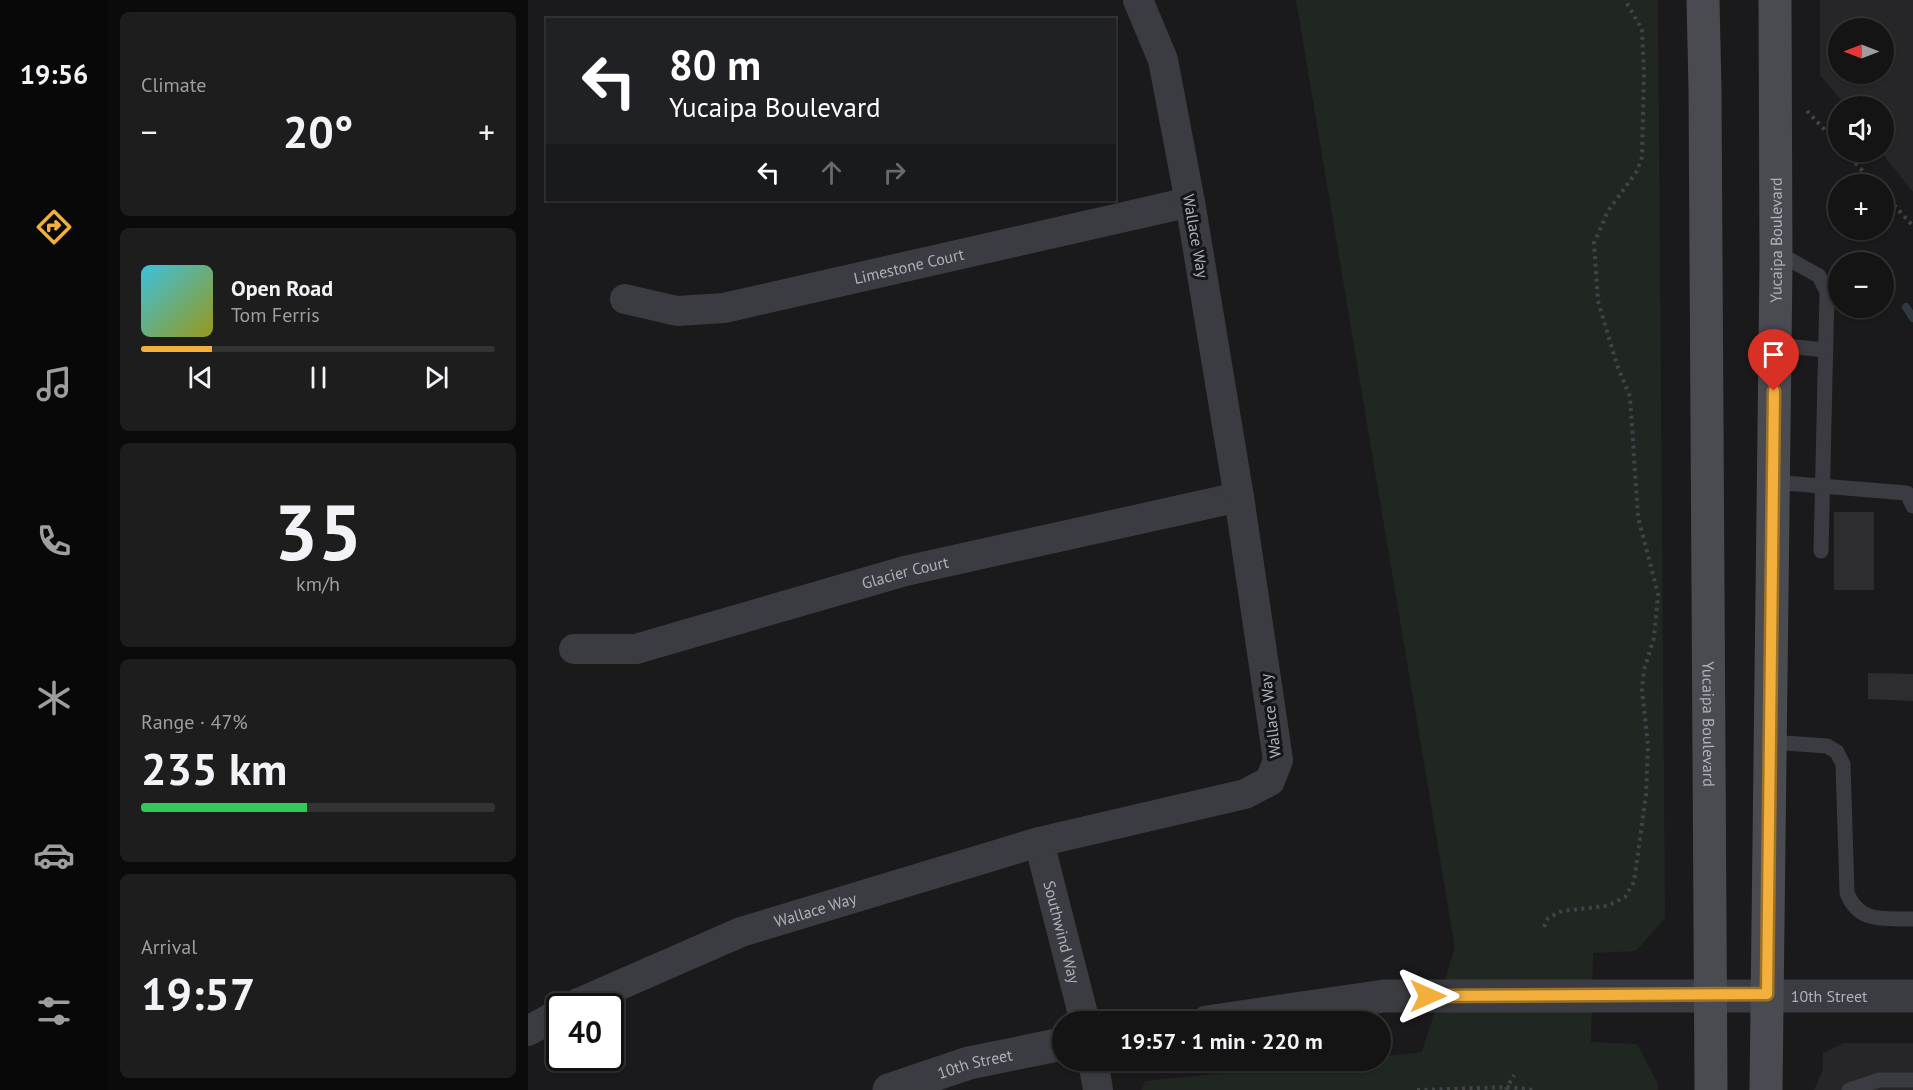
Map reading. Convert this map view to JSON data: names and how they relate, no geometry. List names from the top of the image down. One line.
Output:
{"streets":{"main road":["Yucaipa Boulevard"],"street":["Wallace Way","Limestone Court","Glacier Court","Southwind Way","10th Street"]},"crossings":[["Wallace Way","Limestone Court"],["Wallace Way","Glacier Court"],["Wallace Way","Southwind Way"],["Yucaipa Boulevard","10th Street"]],"north":"left","page":{"tabs":"19:56","tile":["Climate",["35","km/h"],["Range · 47%","235 km"],["Arrival","19:57"]],"map_buttons":["+","−"],"turn":["80 m","Yucaipa Boulevard"],"heat":["−","20°","+"],"song":["Open Road","Tom Ferris"],"limit":"40","trip":"19:57 · 1 min · 220 m"}}
